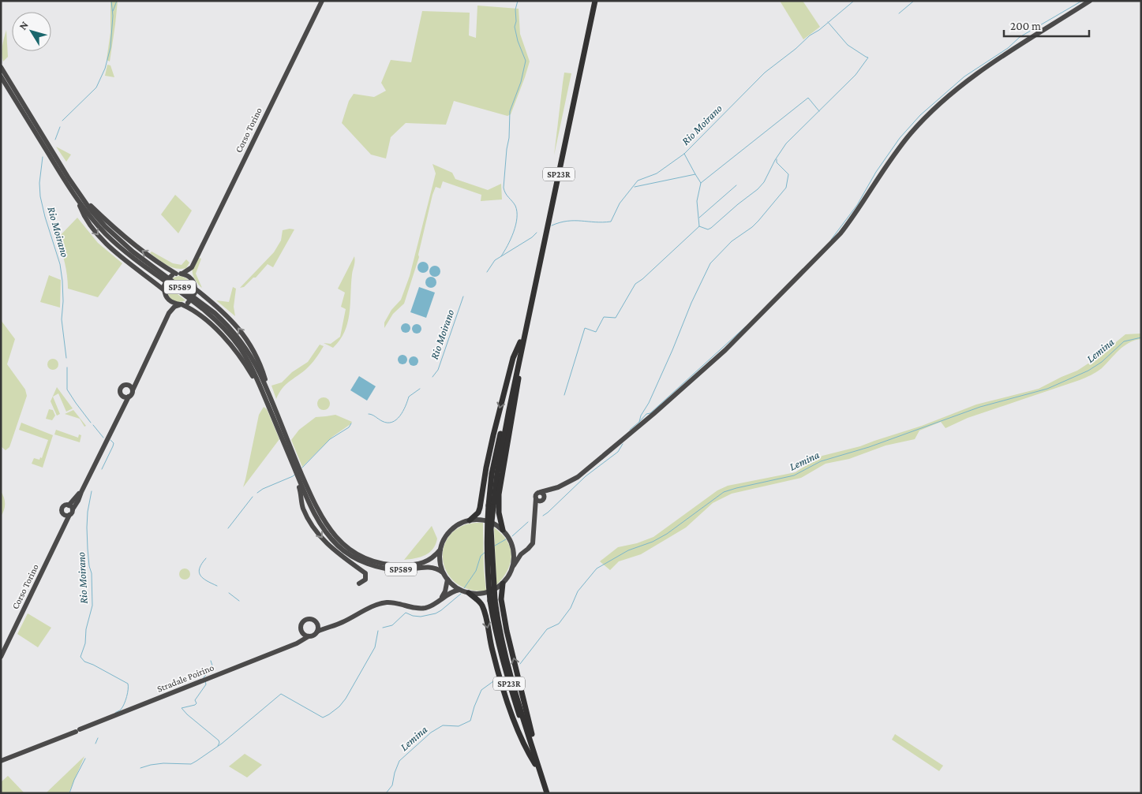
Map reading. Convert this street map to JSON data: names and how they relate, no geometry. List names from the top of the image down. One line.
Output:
{"streets":{"highway":["SP23R"],"main road":["Corso Torino","SP589","Stradale Poirino"]},"water":["Rio Moirano","Lemina"],"scale_bar":"200 m","north":"top left"}
